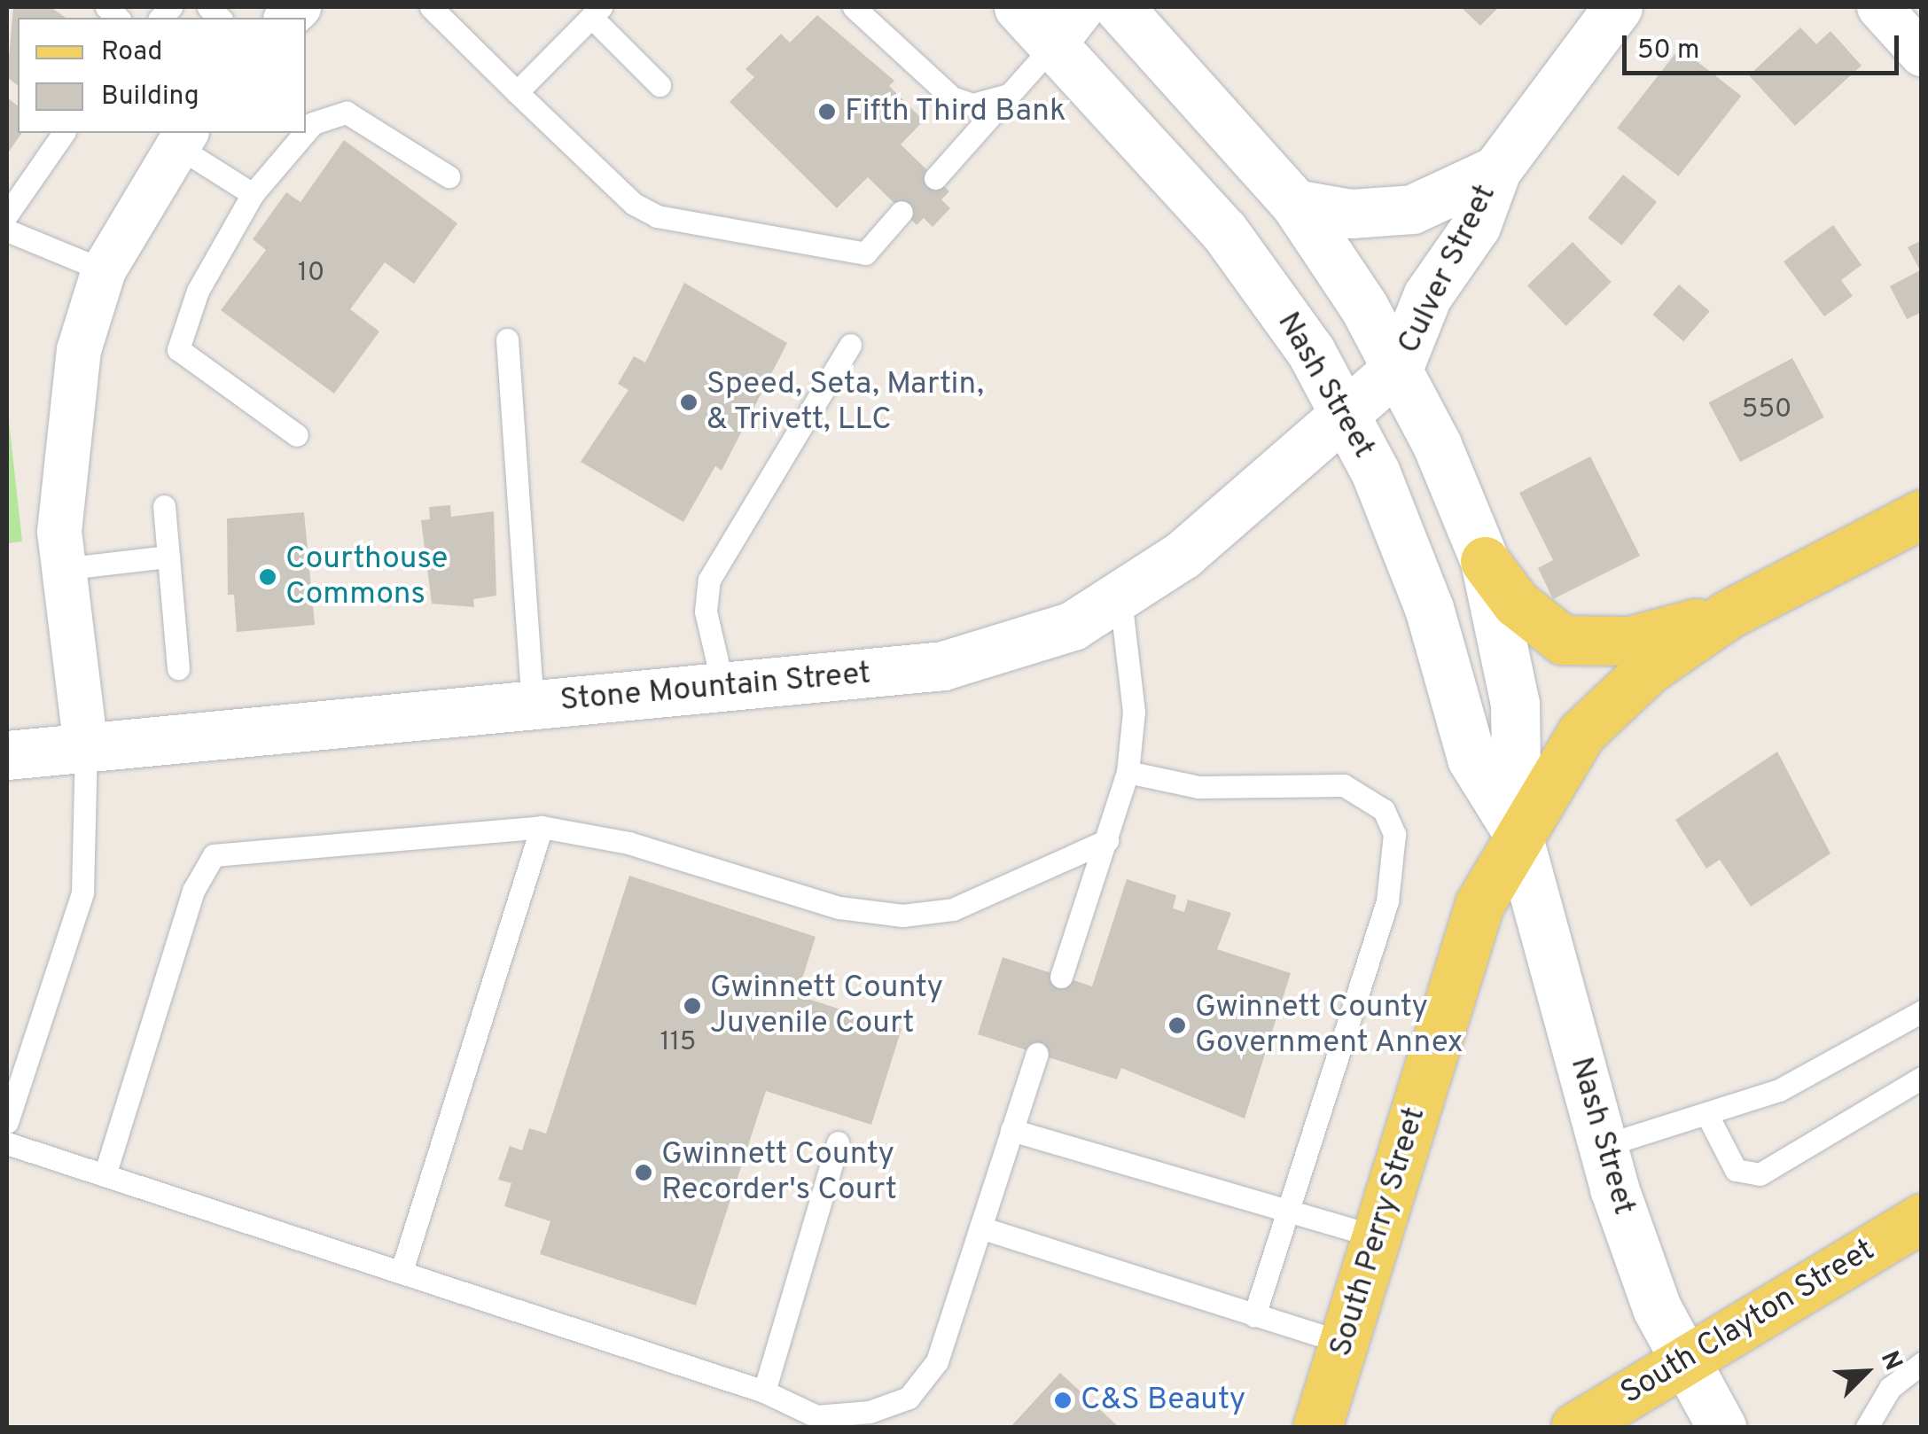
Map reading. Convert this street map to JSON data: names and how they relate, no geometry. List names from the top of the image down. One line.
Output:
{"streets":{"main road":["South Perry Street","South Clayton Street"],"street":["Culver Street","Nash Street","Stone Mountain Street"]},"crossings":[["Culver Street","Nash Street"],["Culver Street","Stone Mountain Street"],["Nash Street","Stone Mountain Street"],["Nash Street","South Perry Street"],["Nash Street","South Clayton Street"]],"places":["Fifth Third Bank","Speed, Seta, Martin, & Trivett, LLC","Courthouse Commons","Gwinnett County Juvenile Court","Gwinnett County Government Annex","Gwinnett County Recorder's Court","C&S Beauty"],"house_numbers":["10","550","115"],"legend":["Road","Building"],"scale_bar":"50 m","north":"top right"}
